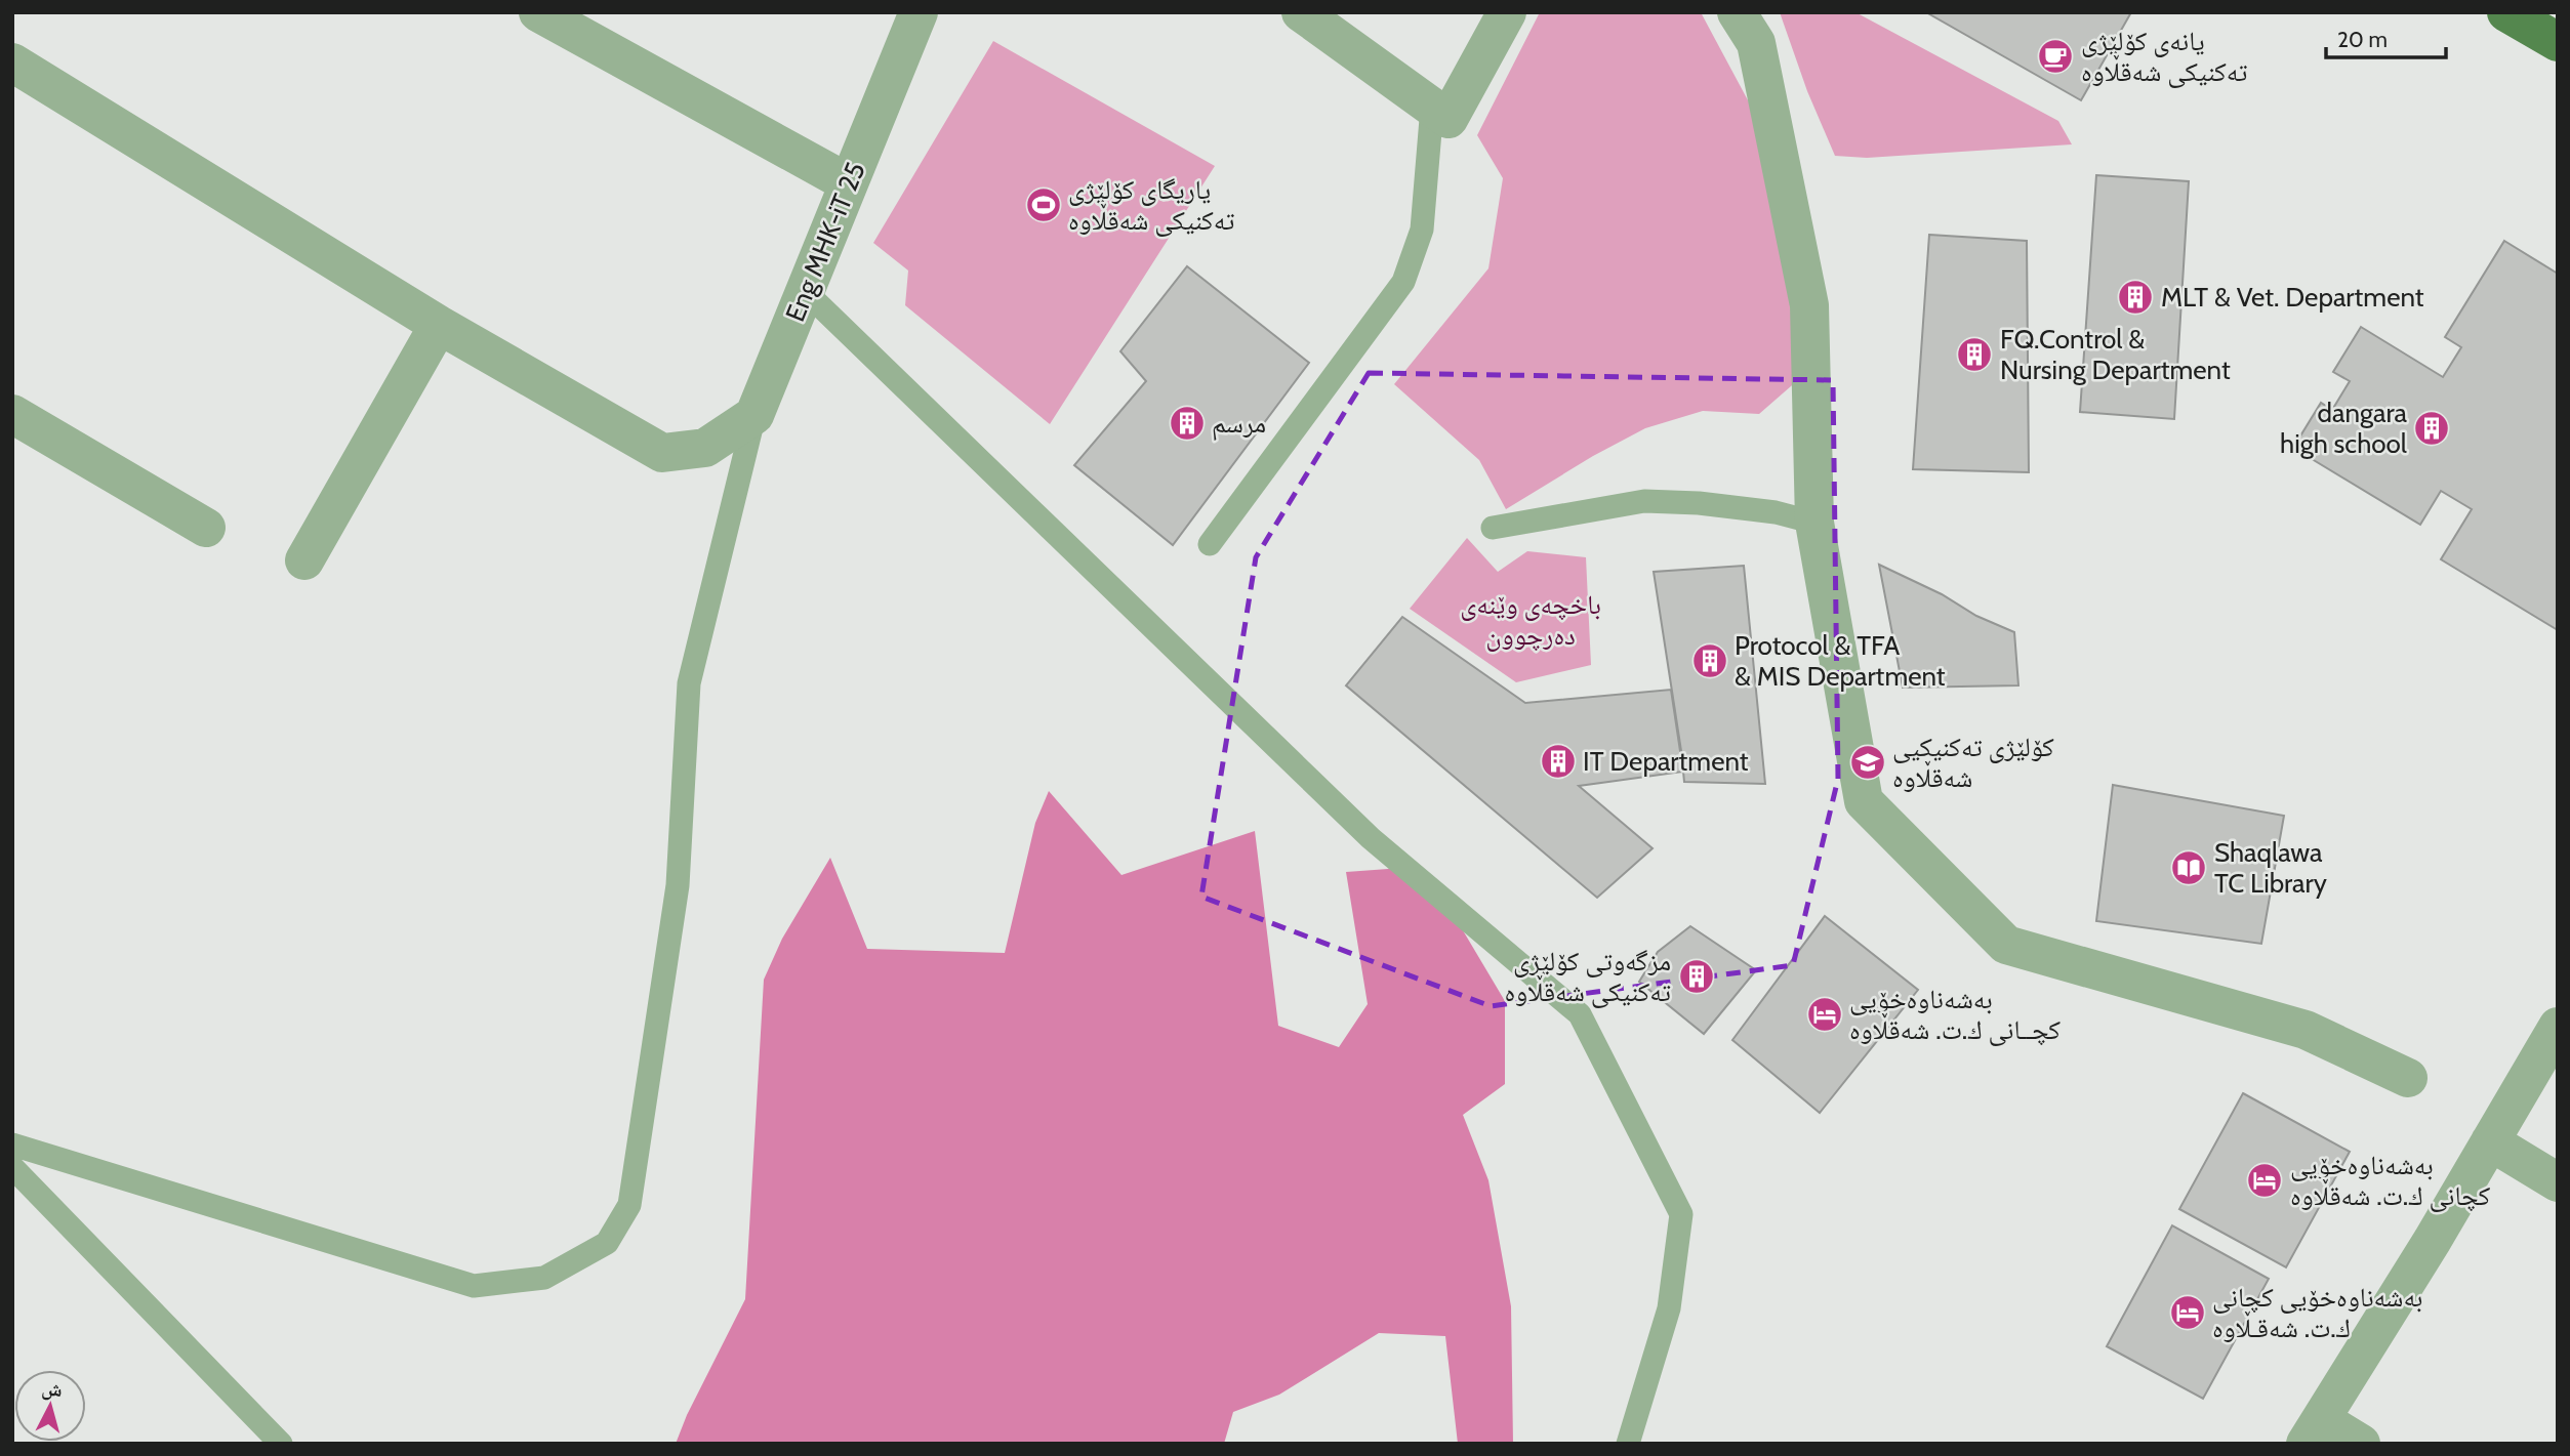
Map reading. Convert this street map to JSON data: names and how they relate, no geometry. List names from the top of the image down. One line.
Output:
{"streets":{"street":["Eng MHK-iT 25"]},"parks":["باخچەی وێنەی دەرچوون"],"places":{"cafe":["یانەی کۆلێژی تەکنیکی شەقڵاوە"],"sports":["یاریگای کۆلێژی تەکنیکی شەقڵاوە"],"building":["MLT & Vet. Department","FQ.Control & Nursing Department","مرسم","dangara high school","Protocol & TFA & MIS Department","IT Department","مزگەوتی کۆلێژی تەکنیکی شەقڵاوە"],"school or university":["کۆلێژی تەکنیکیی شەقڵاوە"],"library":["Shaqlawa TC Library"],"hotel":["بەشەناوەخۆیی کچــانی ك.ت. شەقڵاوە","بەشەناوەخۆیی کچانی ك.ت. شەقڵاوە","بەشەناوەخۆیی کچانی ك.ت. شەقـڵاوە"]},"scale_bar":"20 m","north":"top"}
